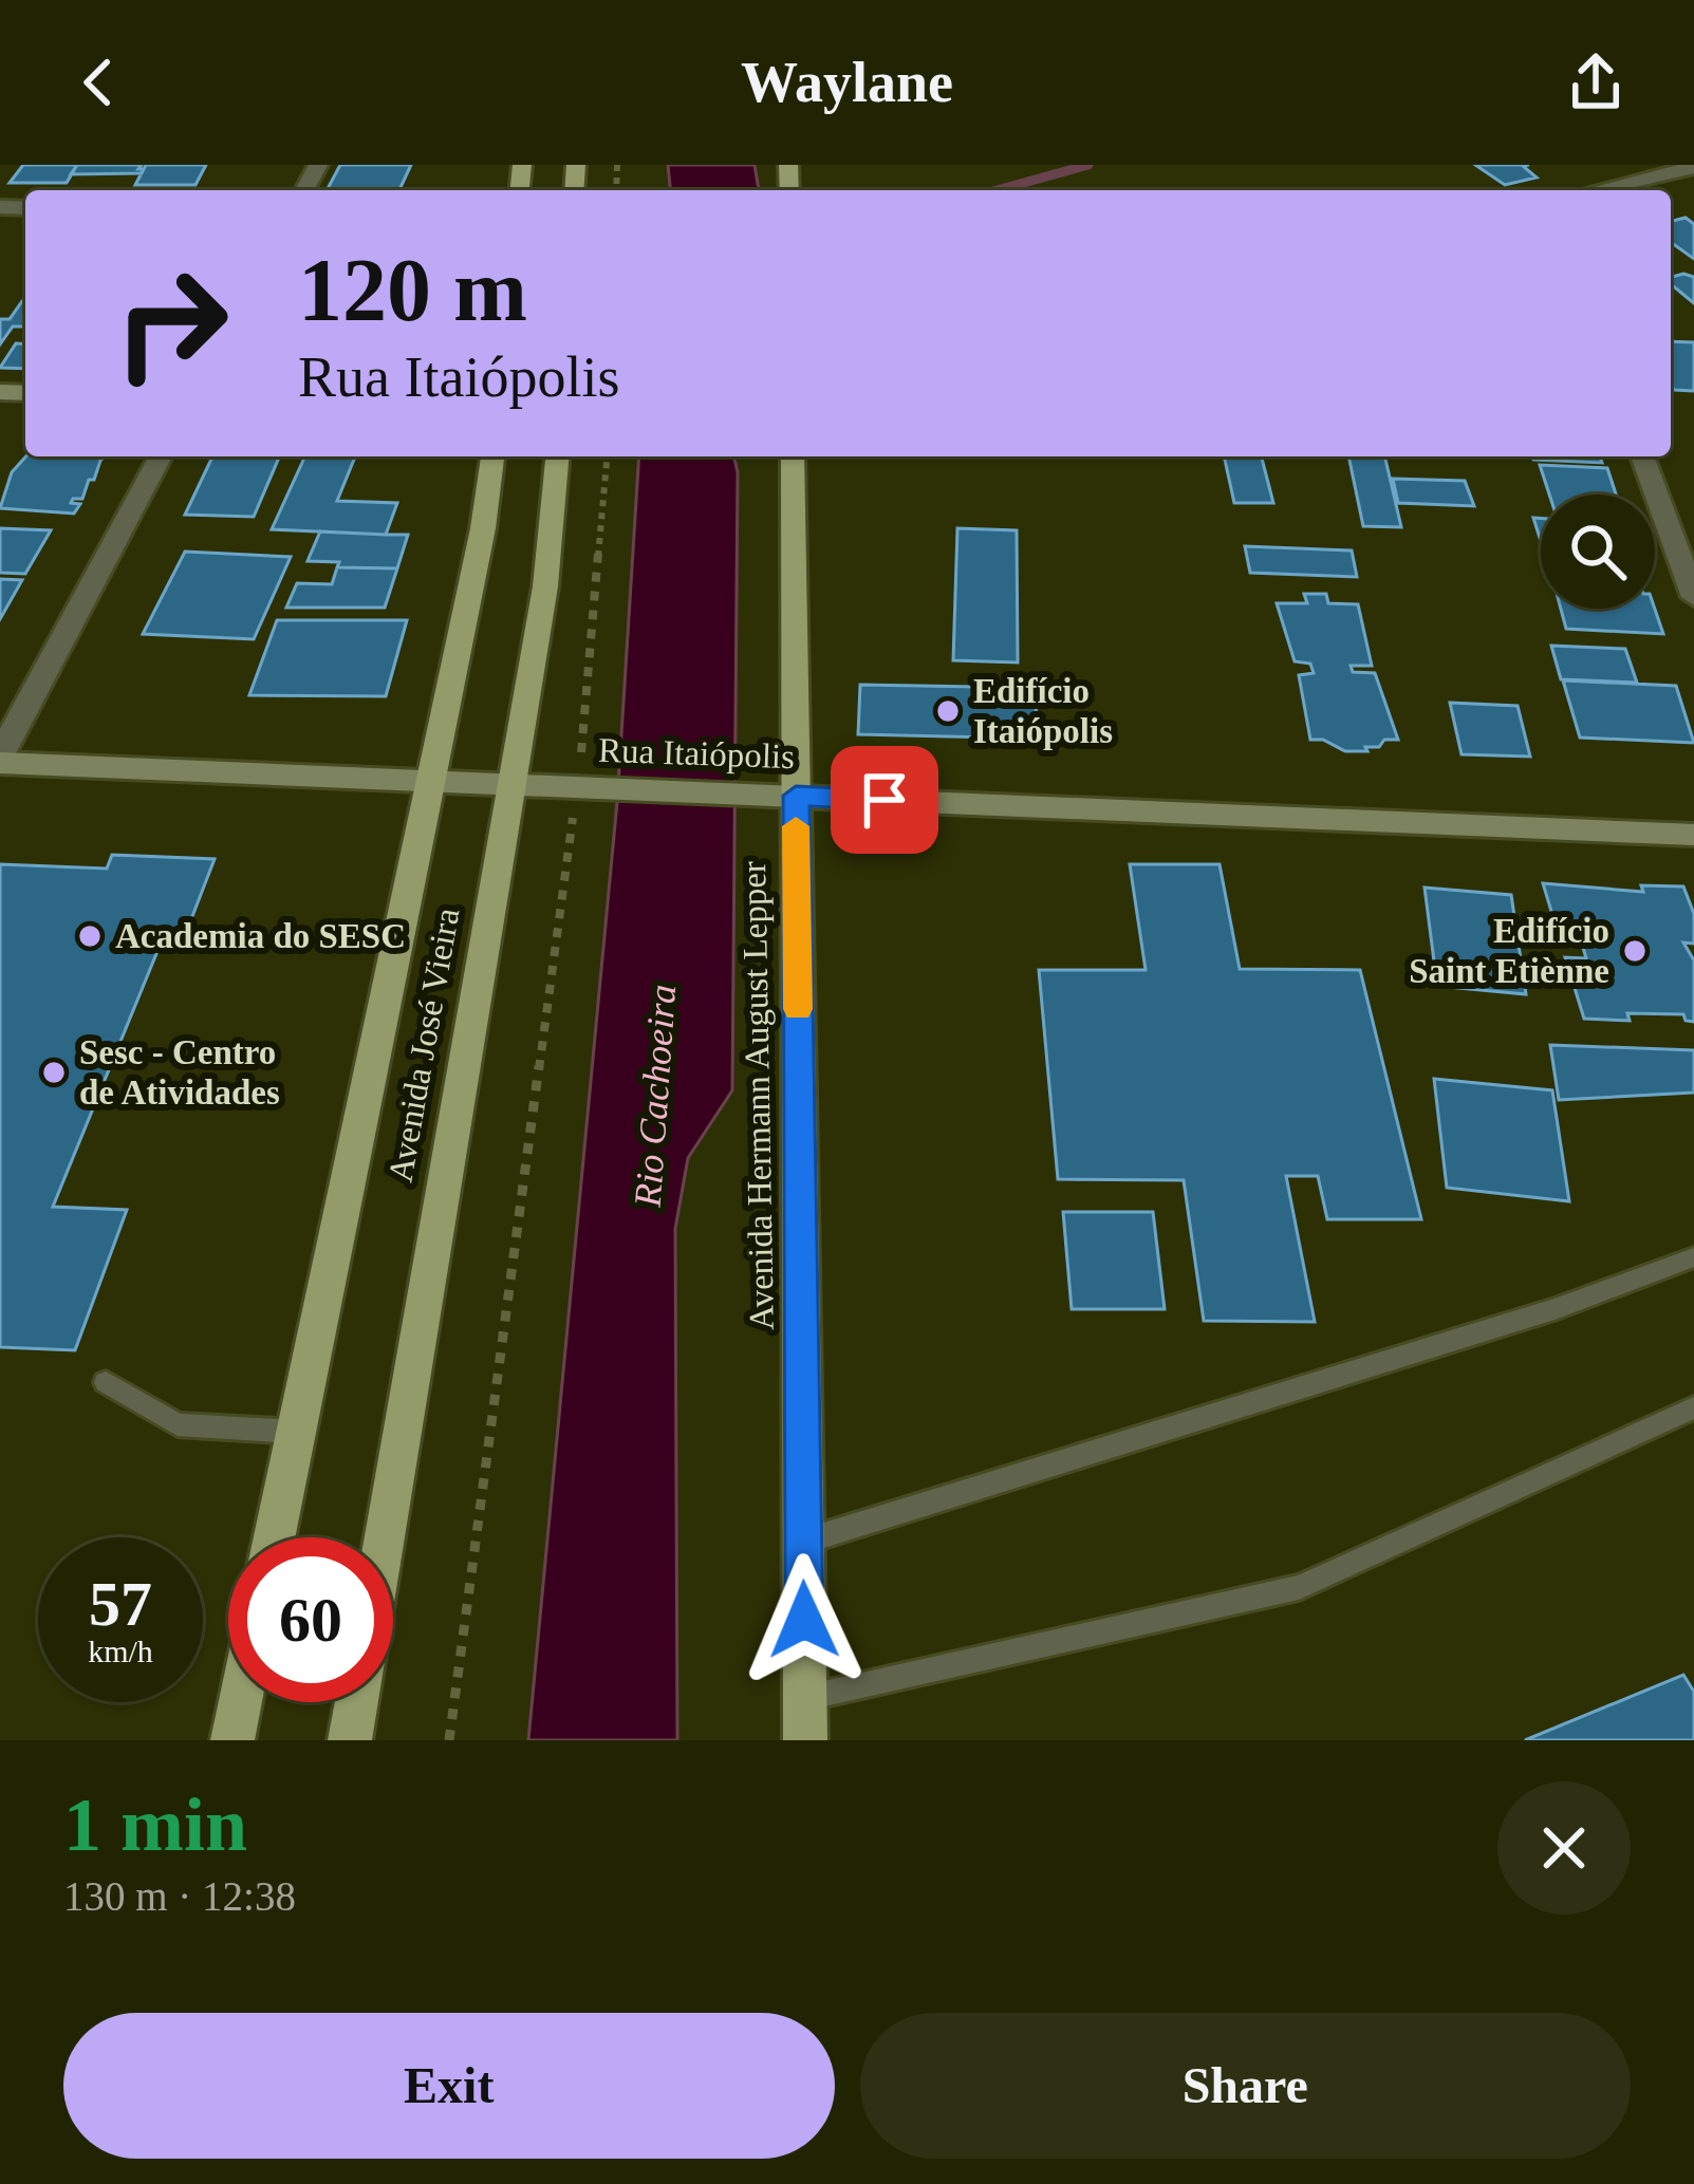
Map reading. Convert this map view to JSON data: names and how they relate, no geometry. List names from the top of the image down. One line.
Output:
{"streets":{"main road":["Rua Itaiópolis","Avenida José Vieira","Avenida Hermann August Lepper"]},"crossings":[["Rua Itaiópolis","Avenida José Vieira"],["Rua Itaiópolis","Avenida Hermann August Lepper"]],"water":["Rio Cachoeira"],"places":["Edifício Itaiópolis","Academia do SESC","Edifício Saint Etiènne","Sesc - Centro de Atividades"],"page":{"header":"Waylane","turn":["120 m","Rua Itaiópolis"],"speed":"57 km/h","limit":"60","heading":["1 min","130 m · 12:38"],"buttons":["Exit","Share"]}}
